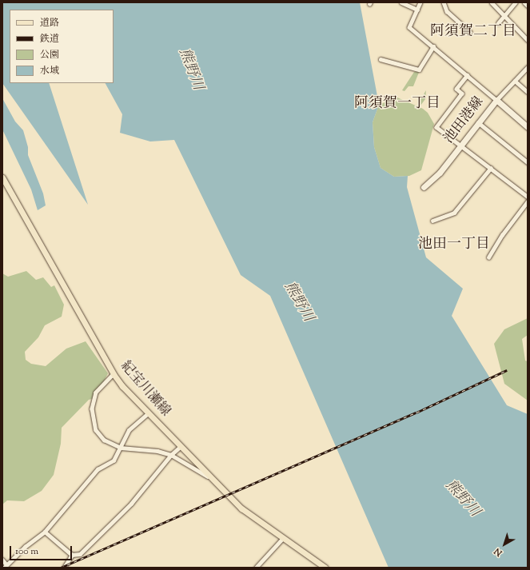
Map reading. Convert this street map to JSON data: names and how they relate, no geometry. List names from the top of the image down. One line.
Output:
{"streets":{"main road":["池田港線","紀宝川瀬線"]},"districts":["阿須賀二丁目","阿須賀一丁目","池田一丁目"],"water":["熊野川"],"legend":["道路","鉄道","公園","水域"],"scale_bar":"100 m","north":"bottom left"}
